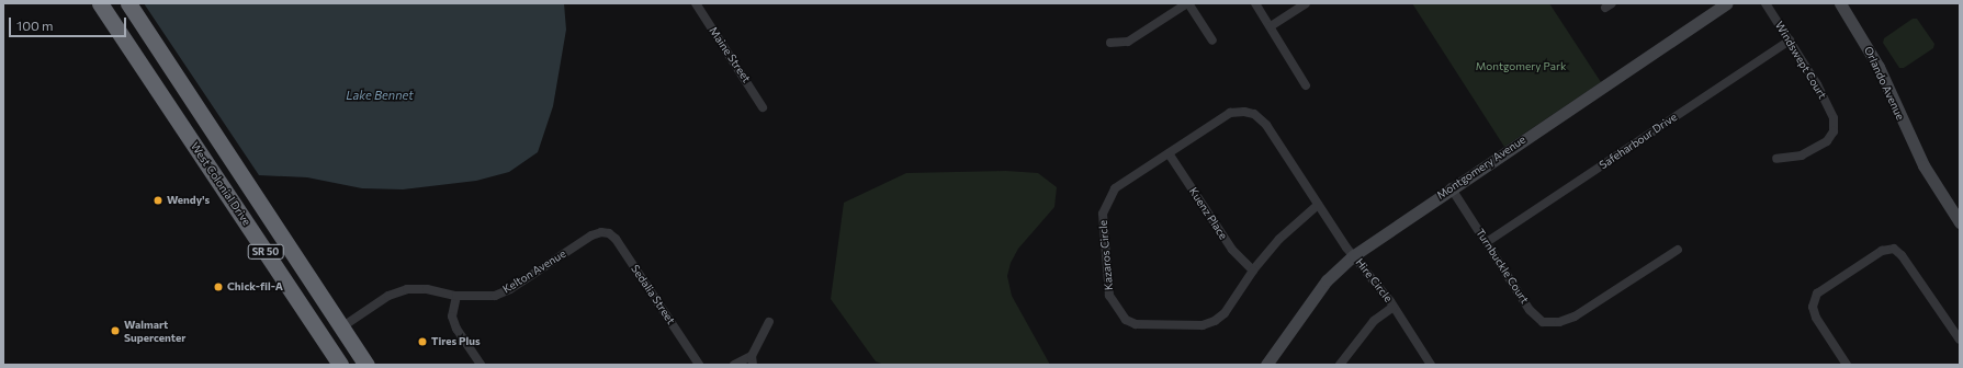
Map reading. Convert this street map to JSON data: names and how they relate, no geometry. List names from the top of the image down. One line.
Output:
{"streets":{"highway":["West Colonial Drive","SR 50"],"street":["Maine Street","Windswept Court","Orlando Avenue","Safeharbour Drive","Montgomery Avenue","Kuenz Place","Kazaros Circle","Turnbuckle Court","Kelton Avenue","Hire Circle","Sedalia Street"]},"crossings":[["Windswept Court","Safeharbour Drive"],["Safeharbour Drive","Turnbuckle Court"],["Montgomery Avenue","Kazaros Circle"],["Montgomery Avenue","Turnbuckle Court"],["Montgomery Avenue","Hire Circle"],["West Colonial Drive","Kelton Avenue"],["Kuenz Place","Kazaros Circle"],["Kazaros Circle","Hire Circle"],["Kelton Avenue","Sedalia Street"]],"water":["Lake Bennet"],"parks":["Montgomery Park"],"places":["Wendy's","Chick-fil-A","Walmart Supercenter","Tires Plus"],"scale_bar":"100 m"}
